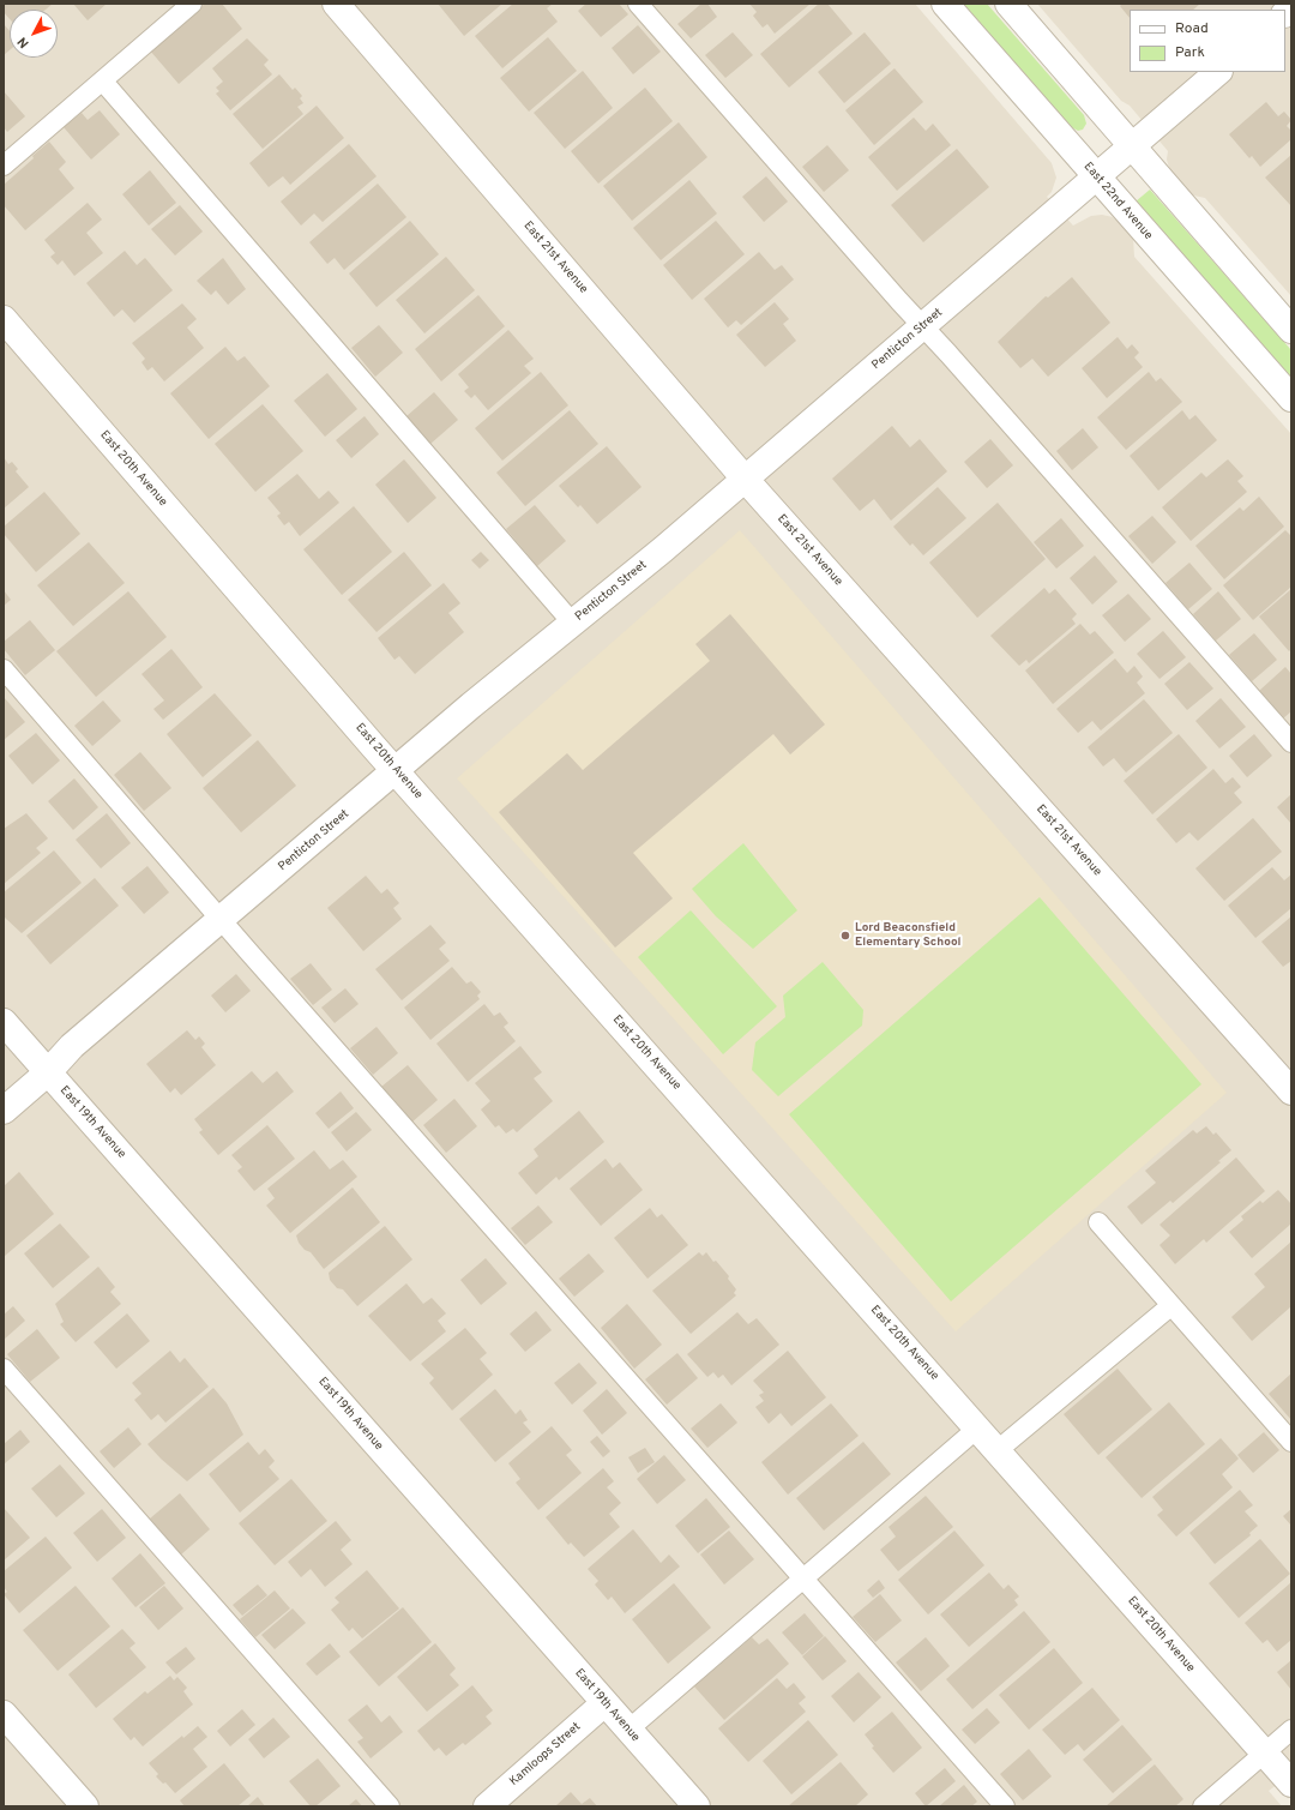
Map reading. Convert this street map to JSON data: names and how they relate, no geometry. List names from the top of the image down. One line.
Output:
{"streets":{"street":["East 22nd Avenue","East 21st Avenue","Penticton Street","East 20th Avenue","East 19th Avenue","Kamloops Street"]},"crossings":[["East 22nd Avenue","Penticton Street"],["East 21st Avenue","Penticton Street"],["Penticton Street","East 20th Avenue"],["Penticton Street","East 19th Avenue"],["East 19th Avenue","Kamloops Street"]],"places":["Lord Beaconsfield Elementary School"],"legend":["Road","Park"],"north":"bottom left"}
